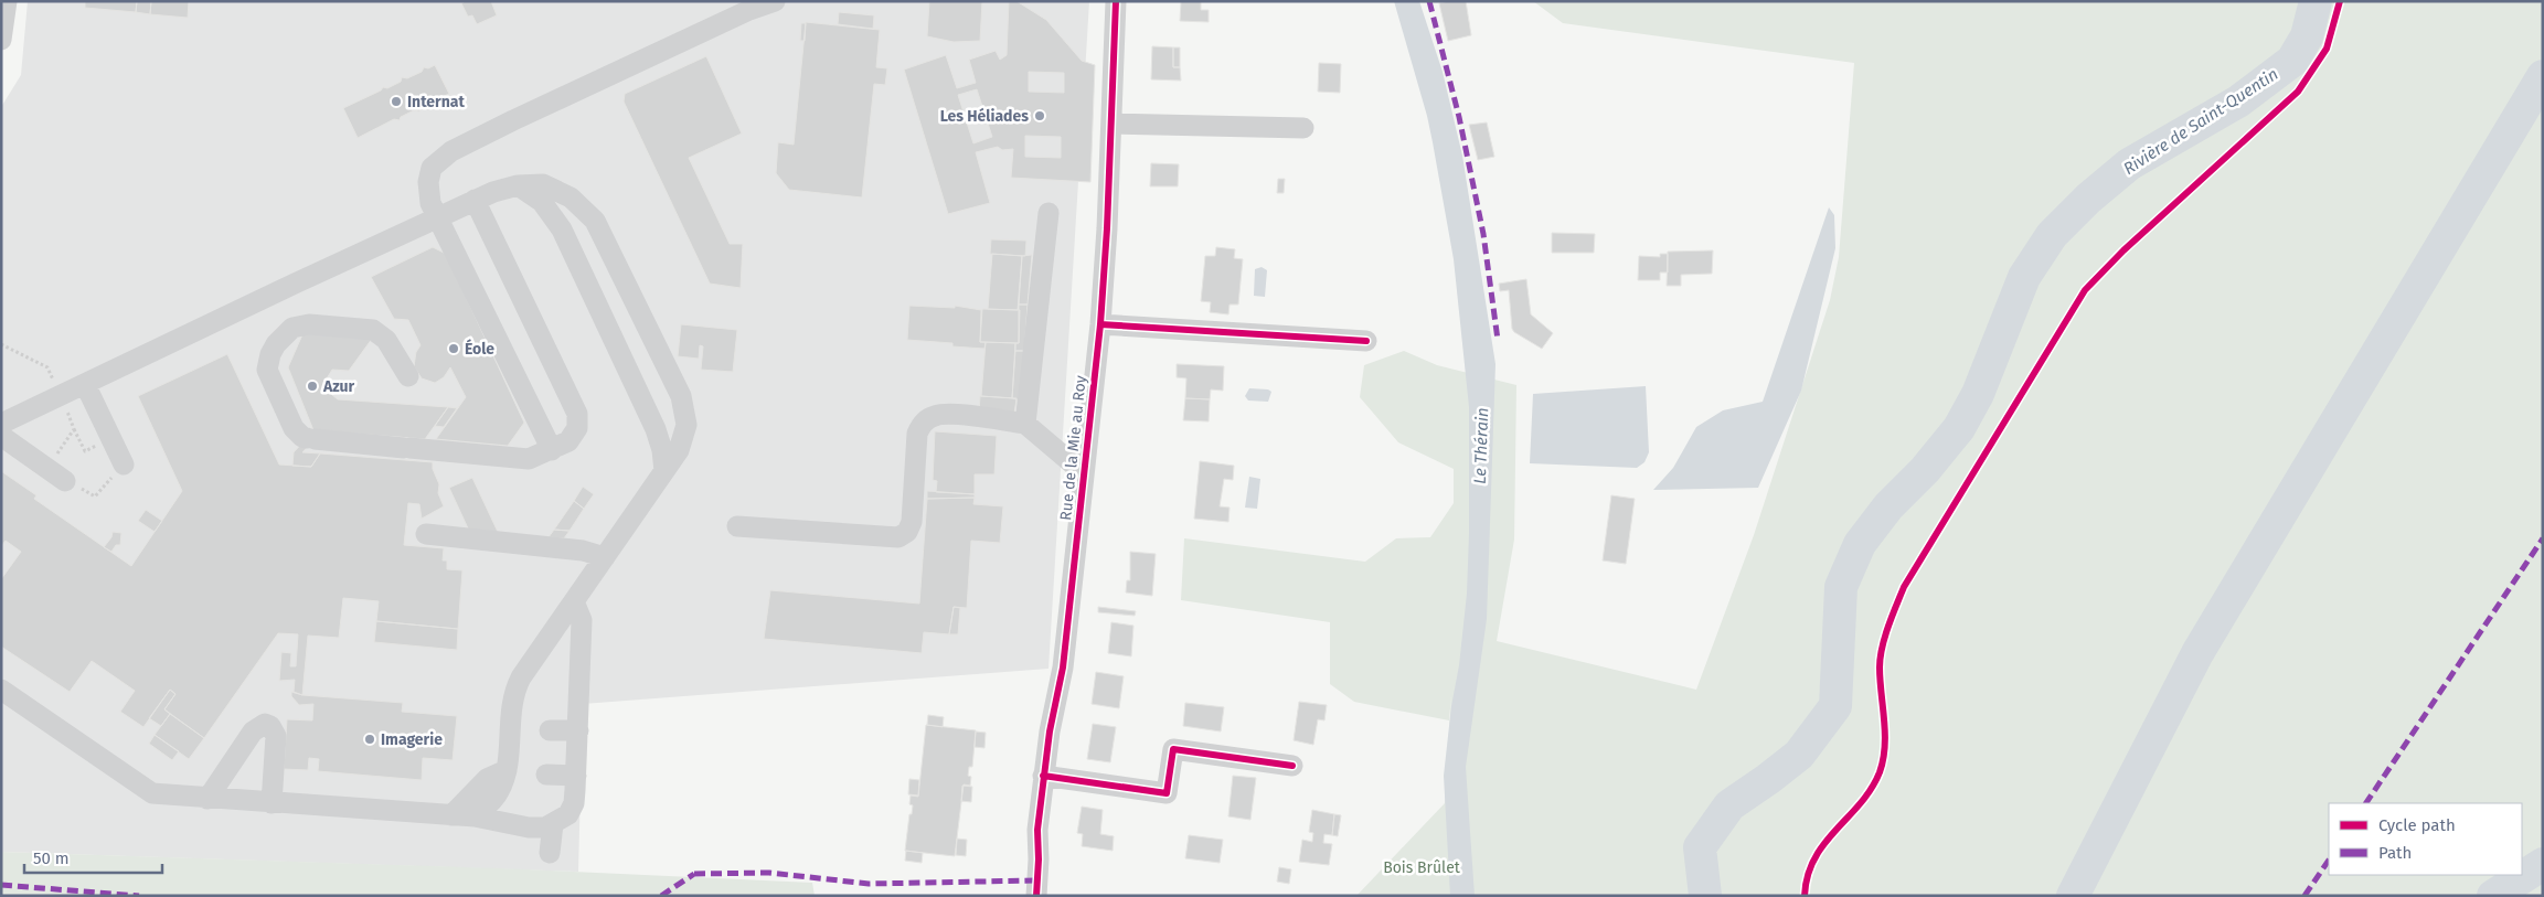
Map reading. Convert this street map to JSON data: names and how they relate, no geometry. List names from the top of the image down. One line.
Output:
{"streets":{"street":["Rue de la Mie au Roy"]},"water":["Rivière de Saint-Quentin","Le Thérain"],"parks":["Bois Brûlet"],"places":["Internat","Les Héliades","Éole","Azur","Imagerie"],"legend":["Cycle path","Path"],"scale_bar":"50 m"}
